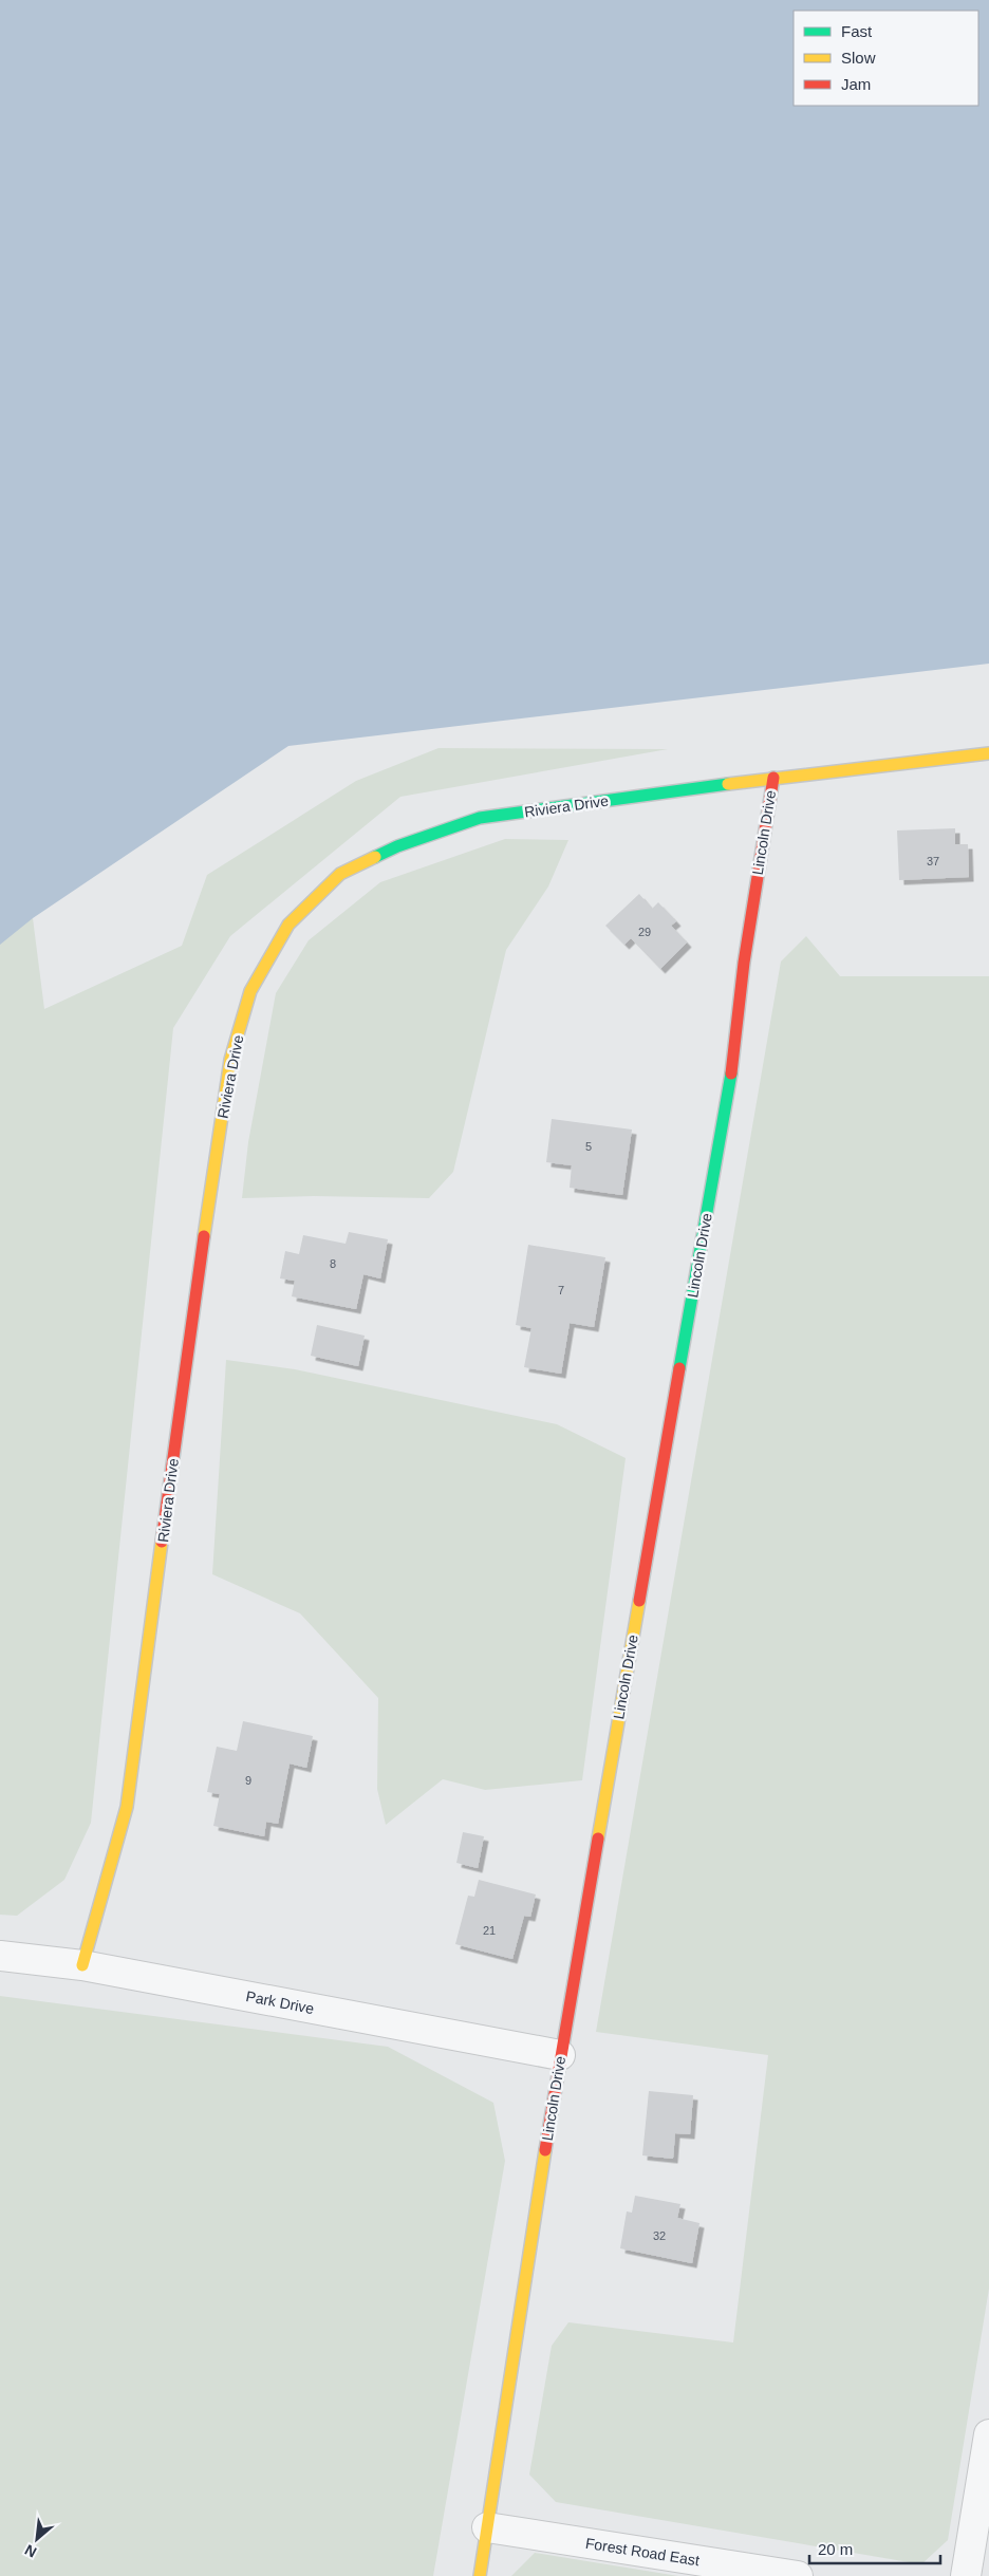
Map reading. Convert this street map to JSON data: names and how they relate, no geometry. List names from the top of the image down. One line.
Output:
{"streets":{"street":["Riviera Drive","Lincoln Drive","Park Drive","Forest Road East"]},"crossings":[["Riviera Drive","Lincoln Drive"],["Riviera Drive","Park Drive"],["Lincoln Drive","Park Drive"],["Lincoln Drive","Forest Road East"]],"house_numbers":["37","29","5","8","7","9","21","32"],"legend":["Fast","Slow","Jam"],"scale_bar":"20 m","north":"bottom left"}
